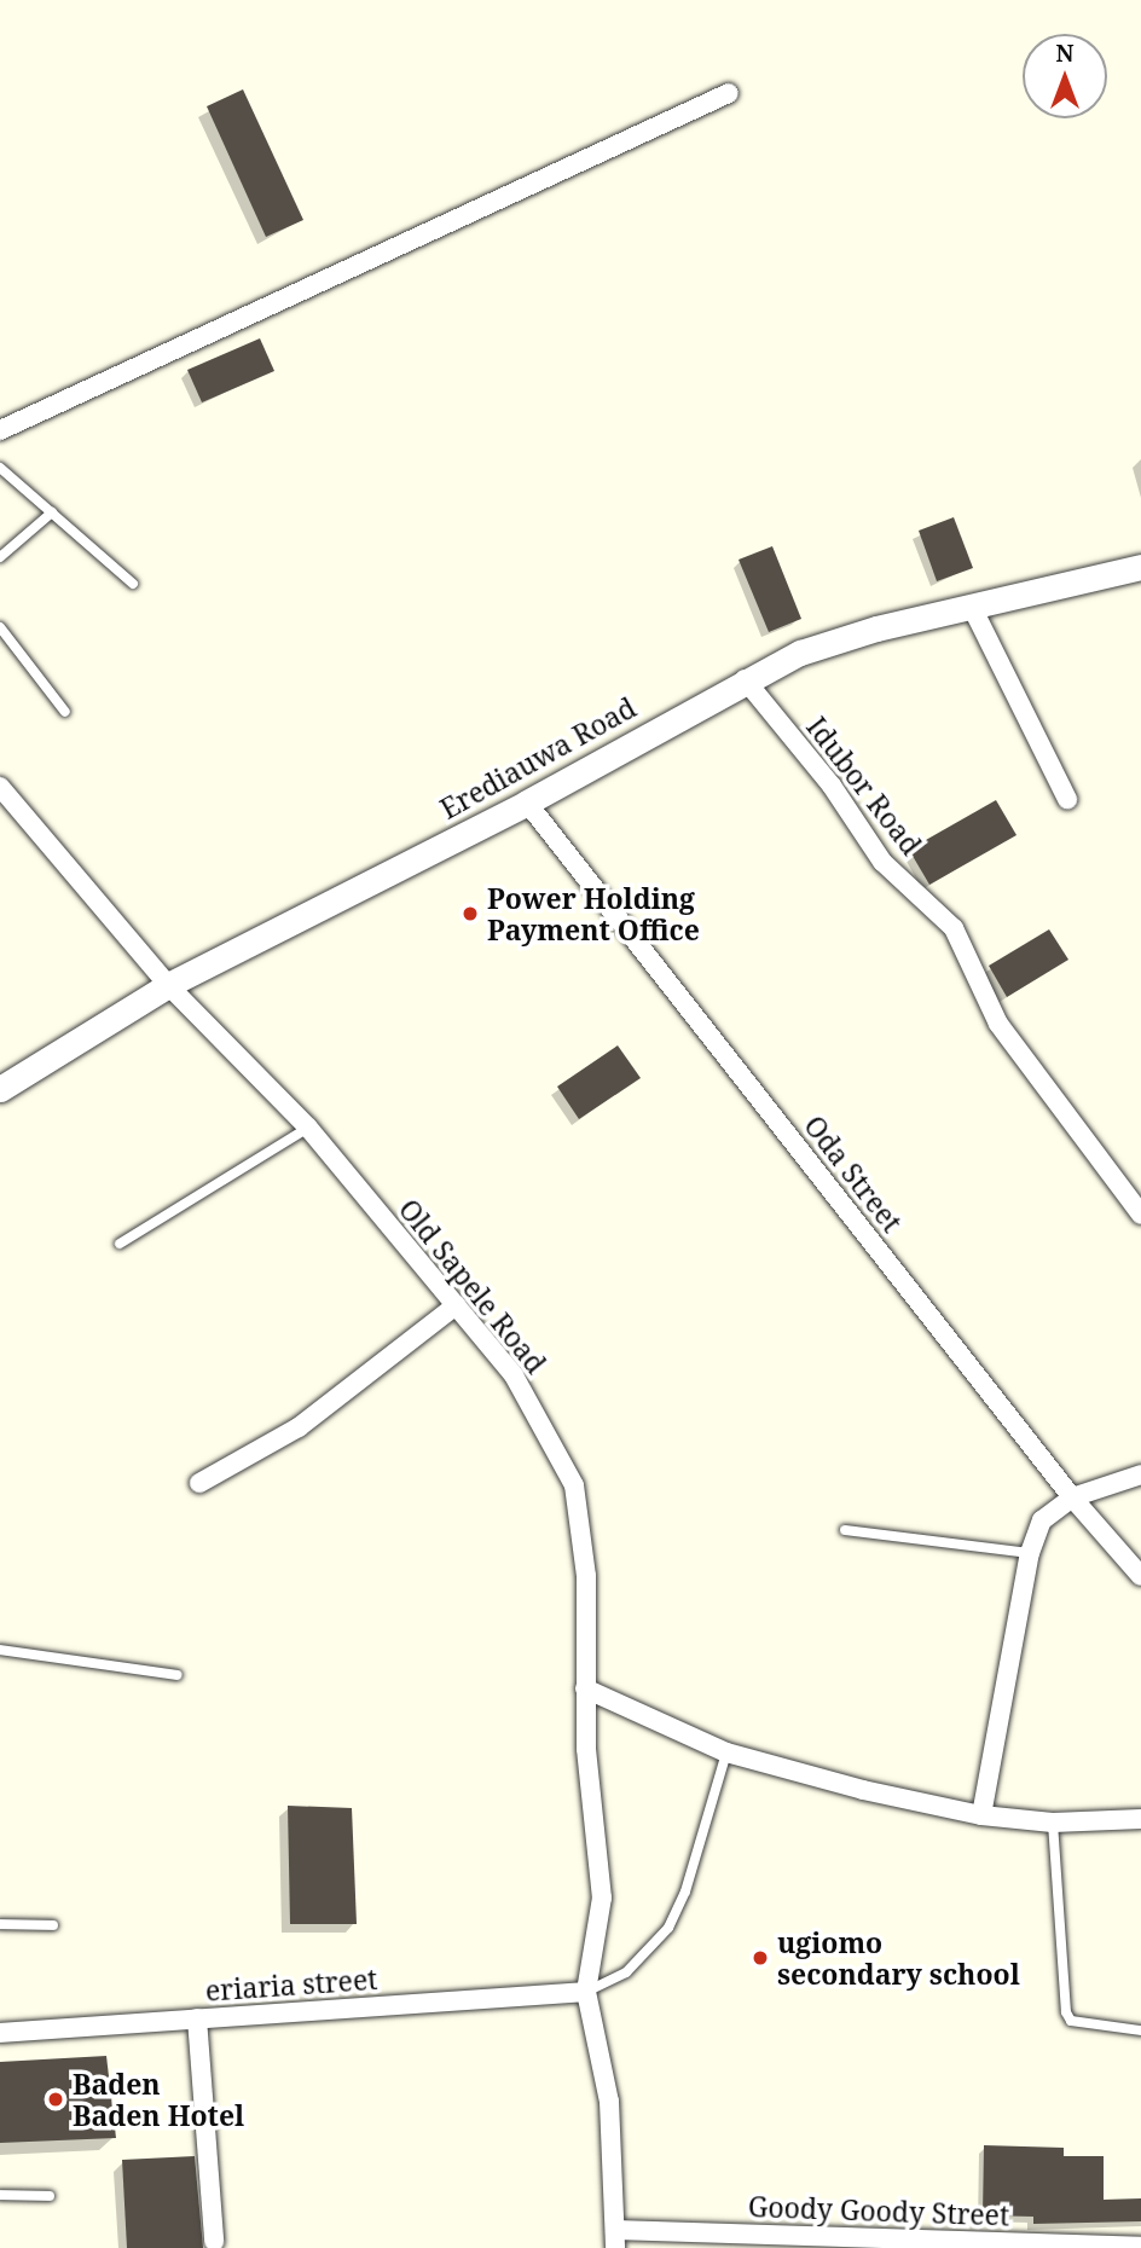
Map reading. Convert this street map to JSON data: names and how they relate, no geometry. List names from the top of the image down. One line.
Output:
{"streets":{"street":["Erediauwa Road","Idubor Road","Oda Street","Old Sapele Road","eriaria street","Goody Goody Street"]},"crossings":[["Erediauwa Road","Idubor Road"],["Erediauwa Road","Oda Street"],["Erediauwa Road","Old Sapele Road"],["Old Sapele Road","eriaria street"],["Old Sapele Road","Goody Goody Street"]],"places":["Power Holding Payment Office","ugiomo secondary school","Baden Baden Hotel"],"north":"top"}
